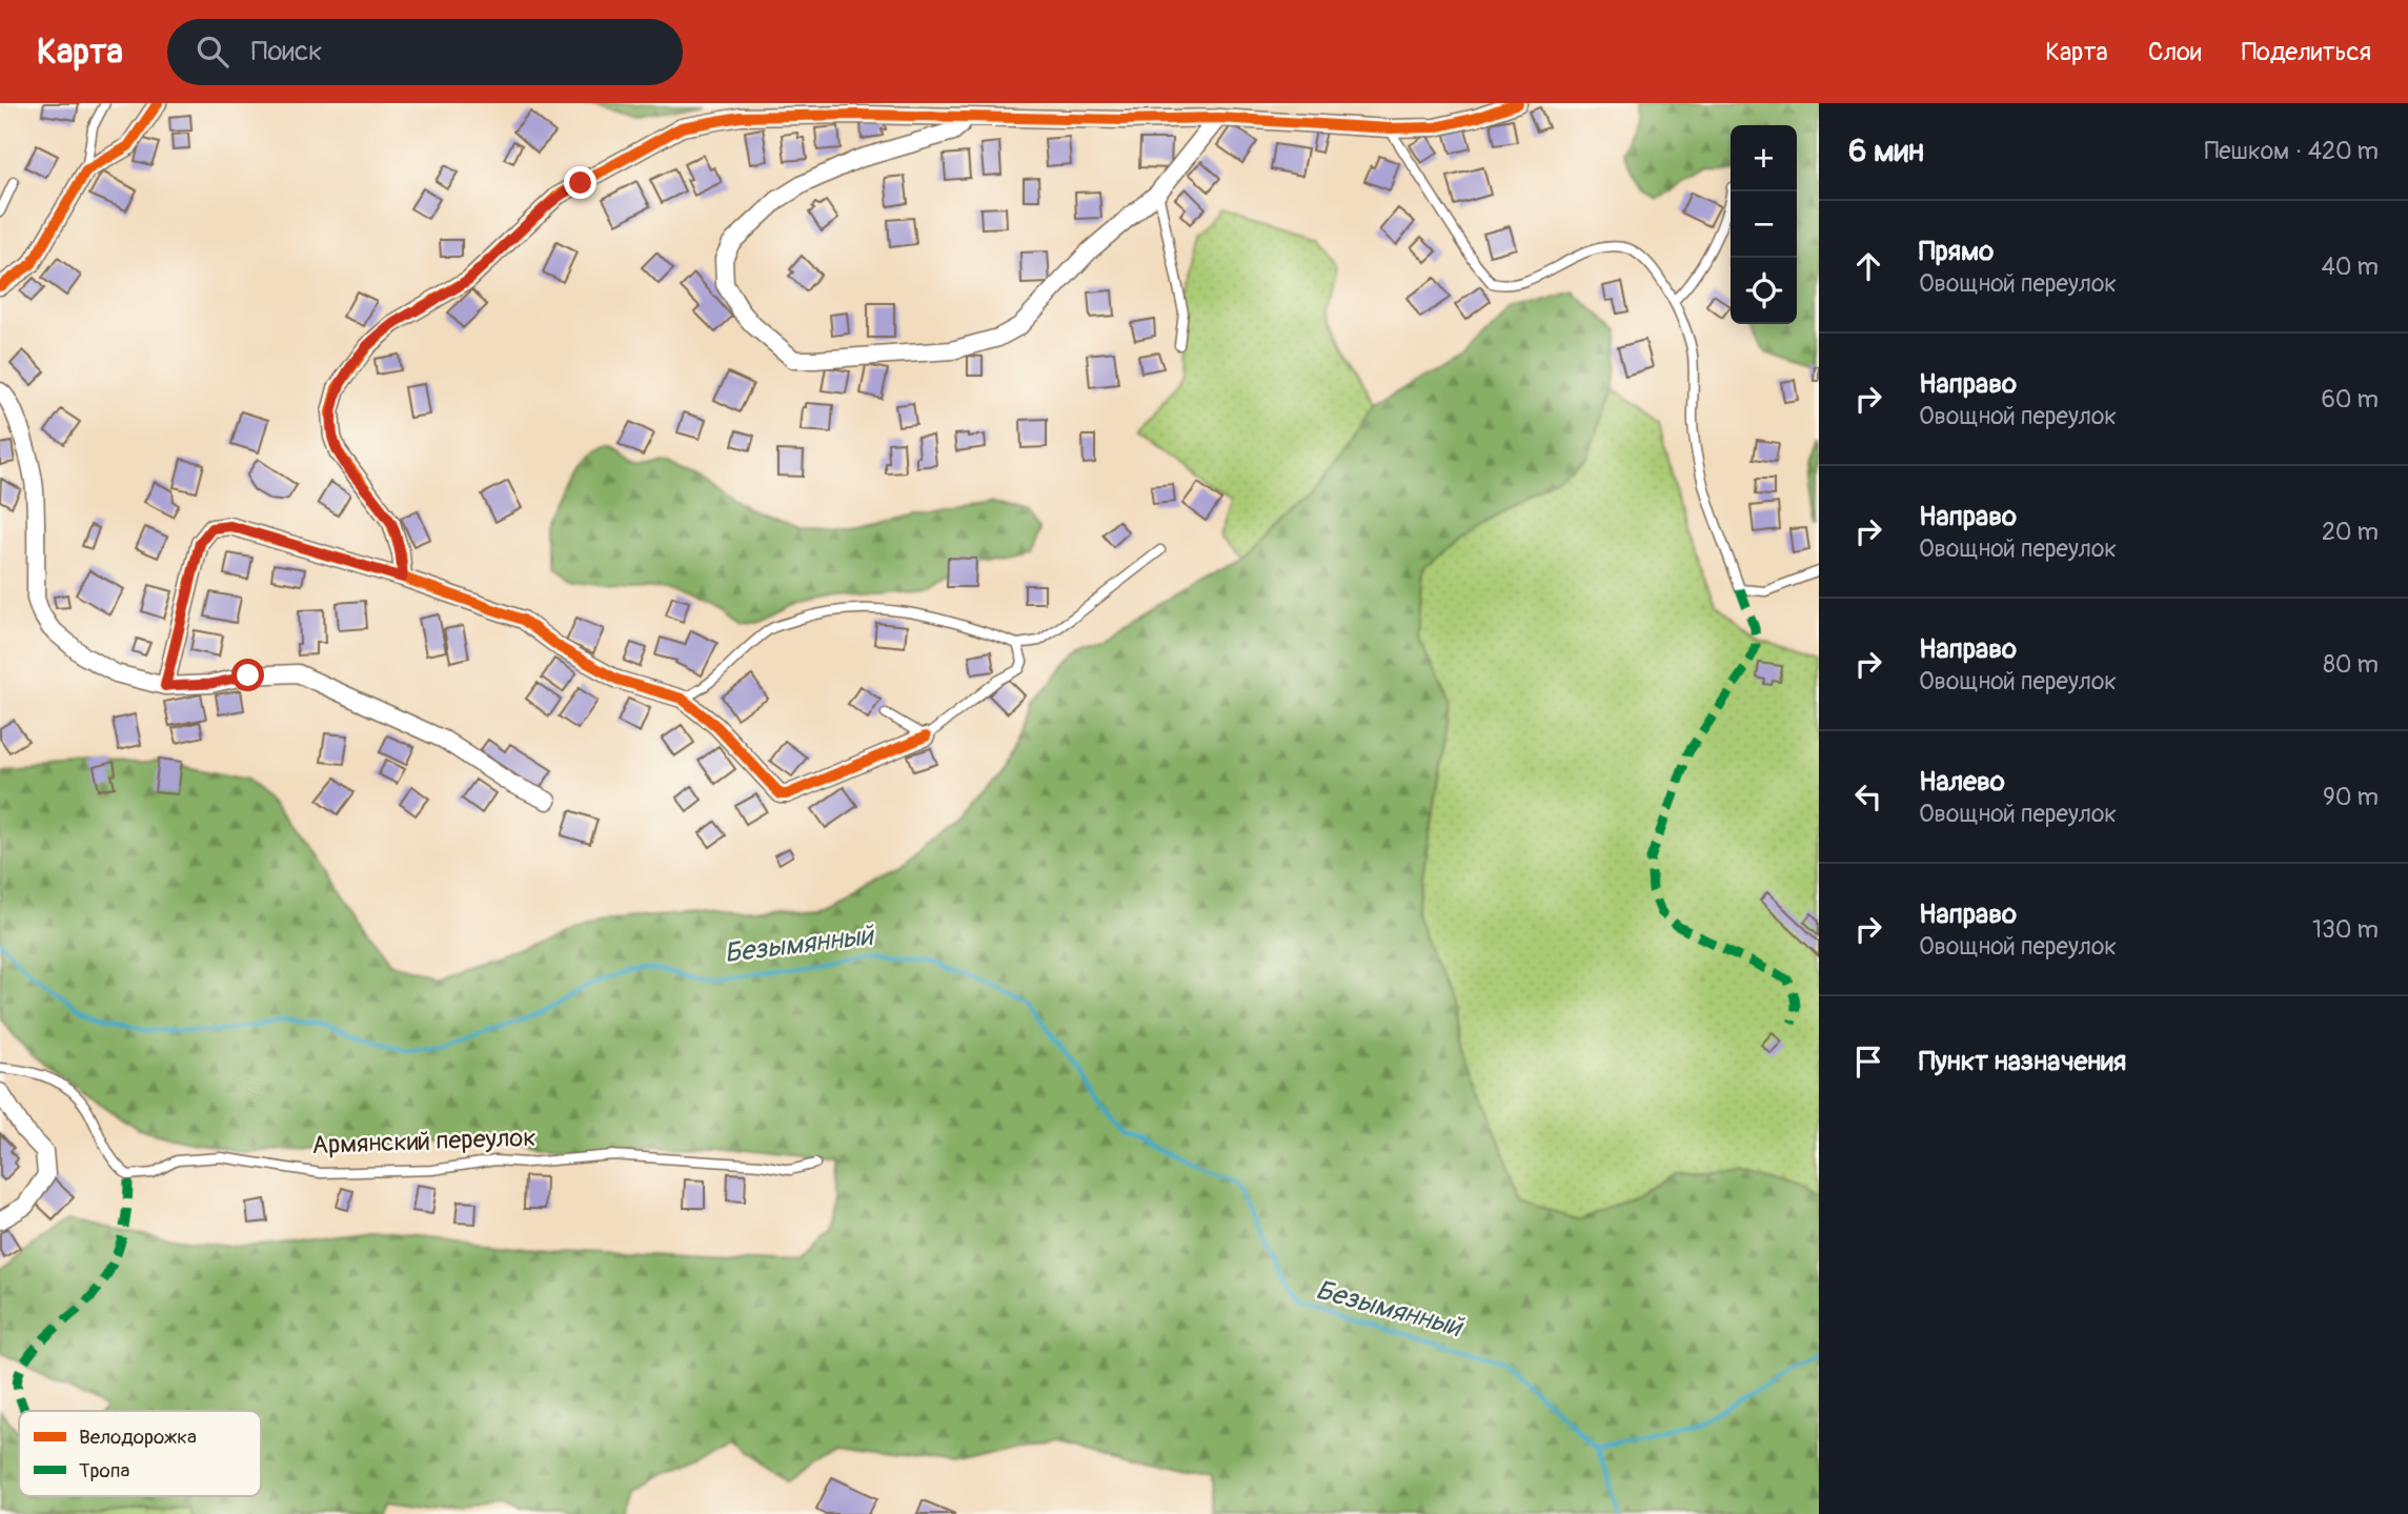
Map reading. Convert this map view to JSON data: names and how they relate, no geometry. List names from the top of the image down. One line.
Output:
{"streets":{"lane":["Армянский переулок"]},"water":["Безымянный"],"legend":["Велодорожка","Тропа"],"page":{"header":"Карта","search":"Поиск","nav":["Карта","Слои","Поделиться"],"heading":["6 мин","Пешком · 420 m"],"map_buttons":["+","−"],"list":[["Прямо","Овощной переулок","40 m"],["Направо","Овощной переулок","60 m"],["Направо","Овощной переулок","20 m"],["Направо","Овощной переулок","80 m"],["Налево","Овощной переулок","90 m"],["Направо","Овощной переулок","130 m"],"Пункт назначения"]}}
